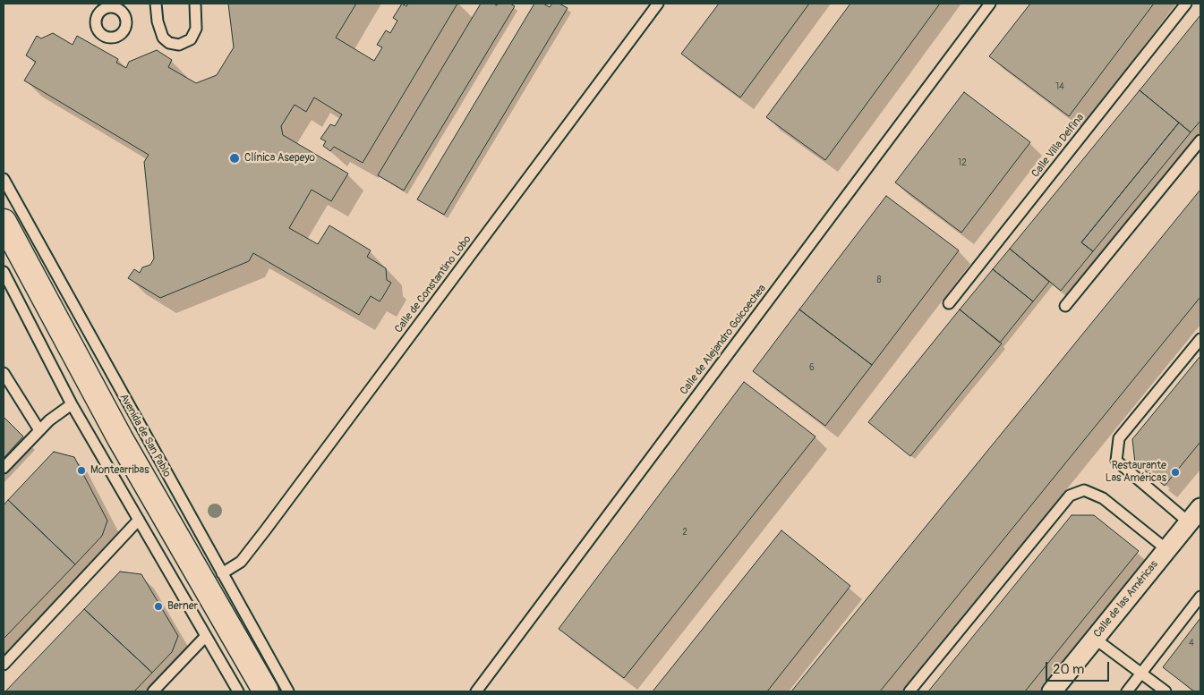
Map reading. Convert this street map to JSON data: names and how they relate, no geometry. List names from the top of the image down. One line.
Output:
{"streets":{"street":["Avenida de San Pablo","Calle de las Américas"],"lane":["Calle Villa Delfina","Calle de Constantino Lobo","Calle de Alejandro Goicoechea"]},"crossings":[["Calle de Constantino Lobo","Avenida de San Pablo"]],"places":["Clínica Asepeyo","Montearribas","Restaurante Las Américas","Berner"],"house_numbers":["14","12","8","6","2","4"],"scale_bar":"20 m"}
